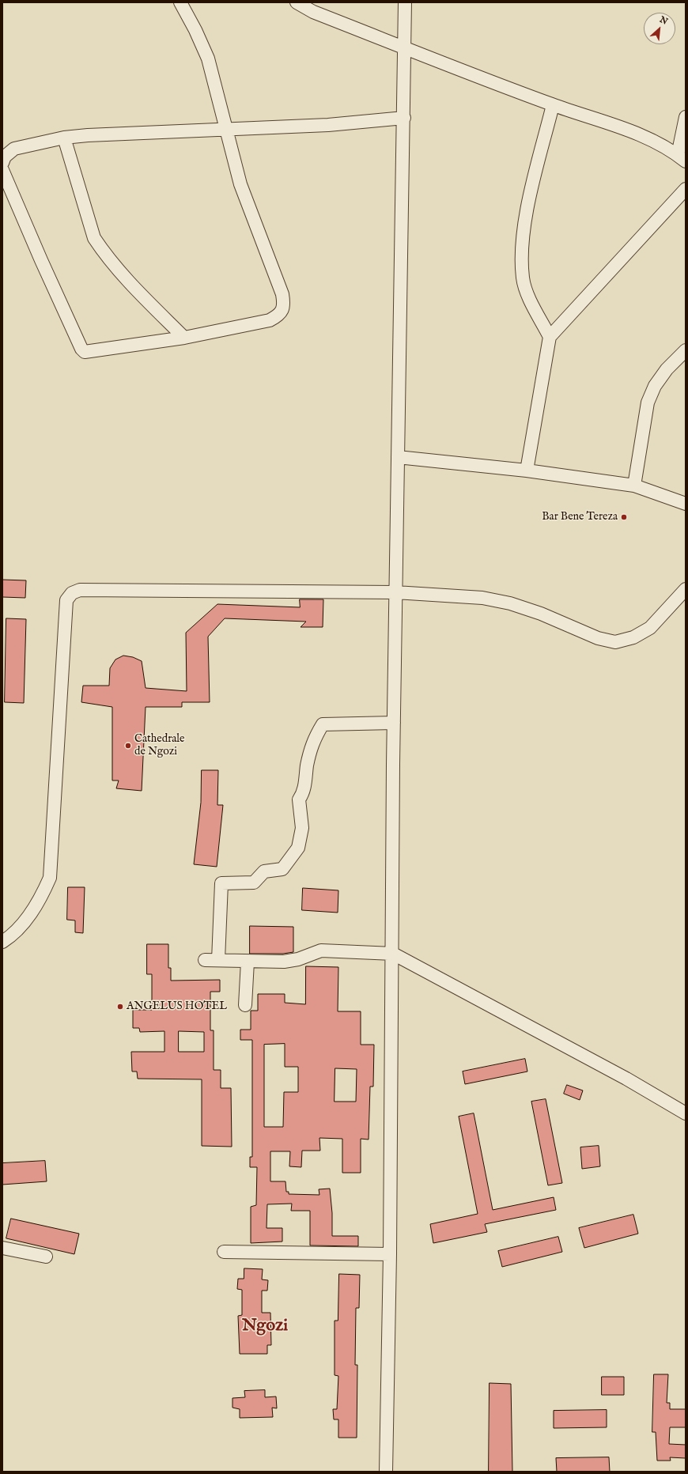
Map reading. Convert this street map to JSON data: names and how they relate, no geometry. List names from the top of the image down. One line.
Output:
{"districts":["Ngozi"],"places":["Bar Bene Tereza","Cathedrale de Ngozi","ANGELUS HOTEL"],"north":"top right"}
